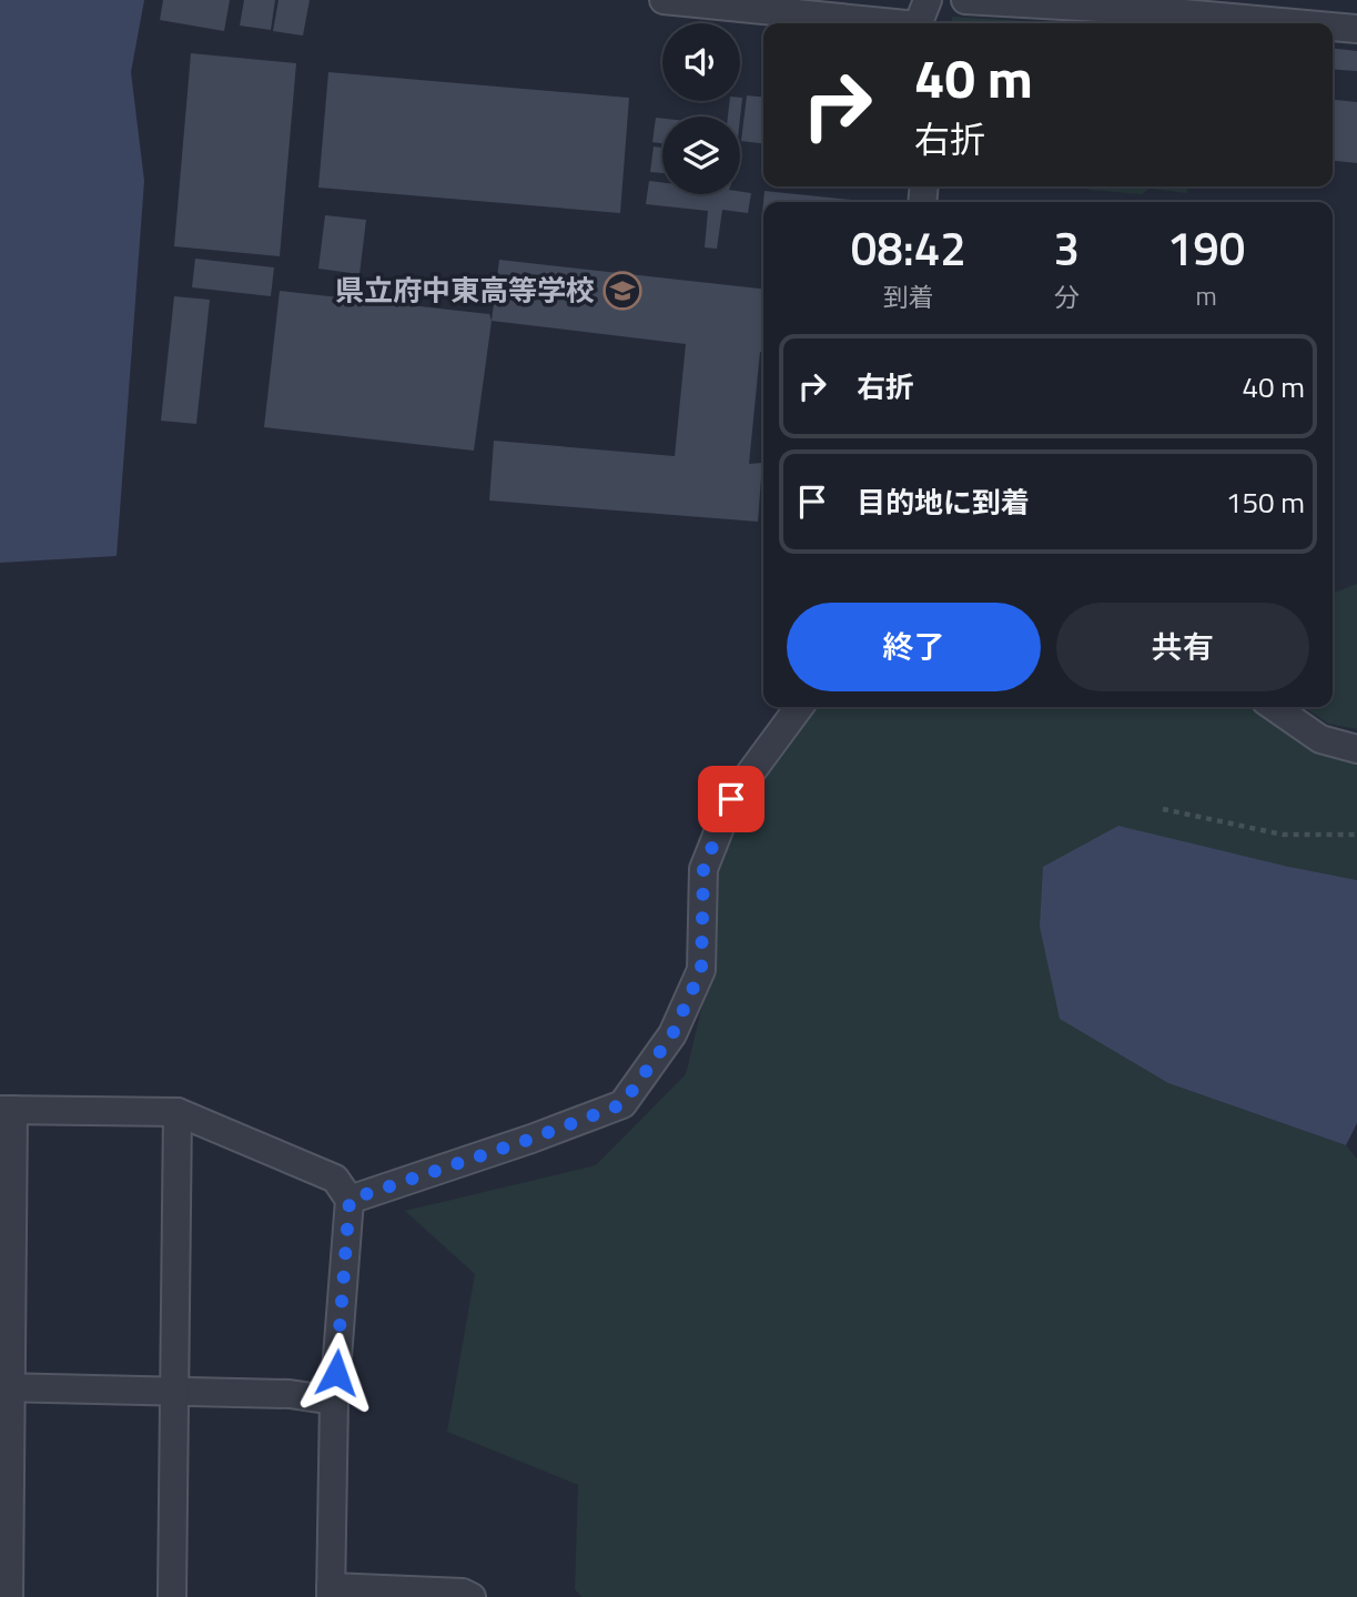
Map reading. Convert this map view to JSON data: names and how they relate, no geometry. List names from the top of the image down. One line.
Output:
{"places":{"school or university":["県立府中東高等学校"]},"page":{"turn":["40 m","右折"],"eta":["08:42","到着","3","分","190","m"],"list":[{"name":"右折","value":"40 m"},{"name":"目的地に到着","value":"150 m"}],"buttons":["終了","共有"]}}
